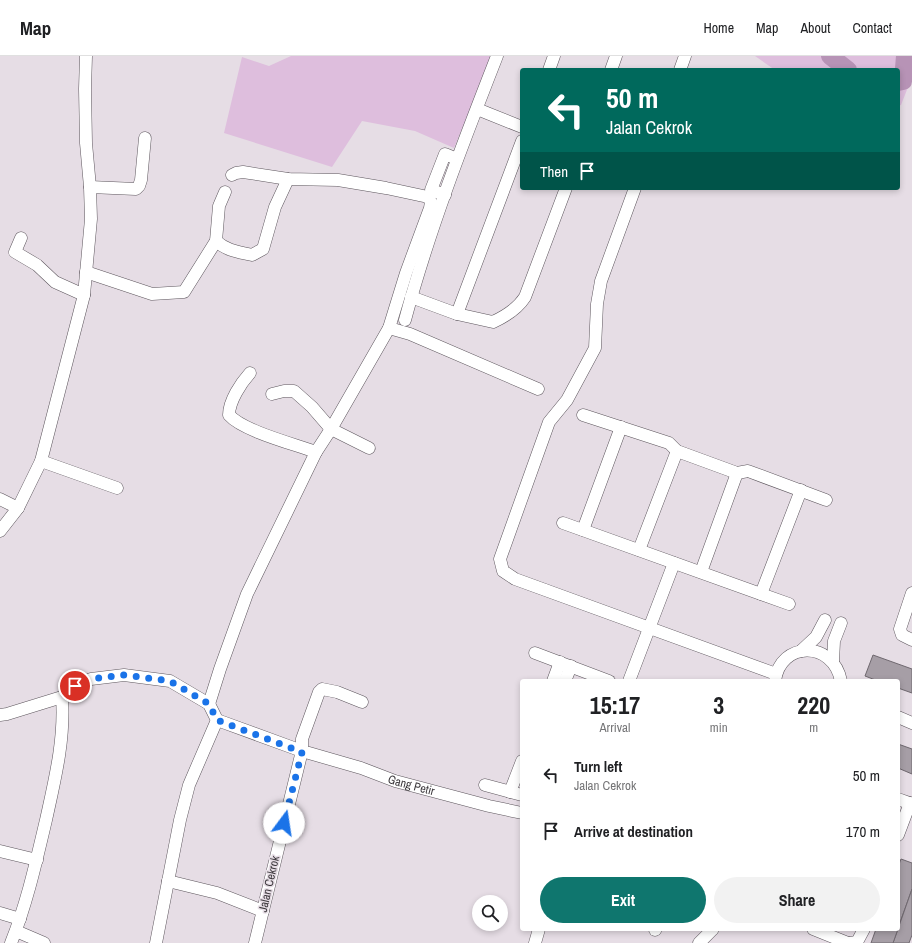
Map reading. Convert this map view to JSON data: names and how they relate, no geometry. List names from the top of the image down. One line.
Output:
{"streets":{"street":["Gang Petir","Jalan Cekrok"]},"crossings":[["Gang Petir","Jalan Cekrok"]],"page":{"header":"Map","nav":["Home","Map","About","Contact"],"turn":["50 m","Jalan Cekrok"],"then":"Then","eta":["15:17","Arrival","3","min","220","m"],"list":[{"name":"Turn left","note":"Jalan Cekrok","value":"50 m"},{"name":"Arrive at destination","value":"170 m"}],"buttons":["Exit","Share"]}}
